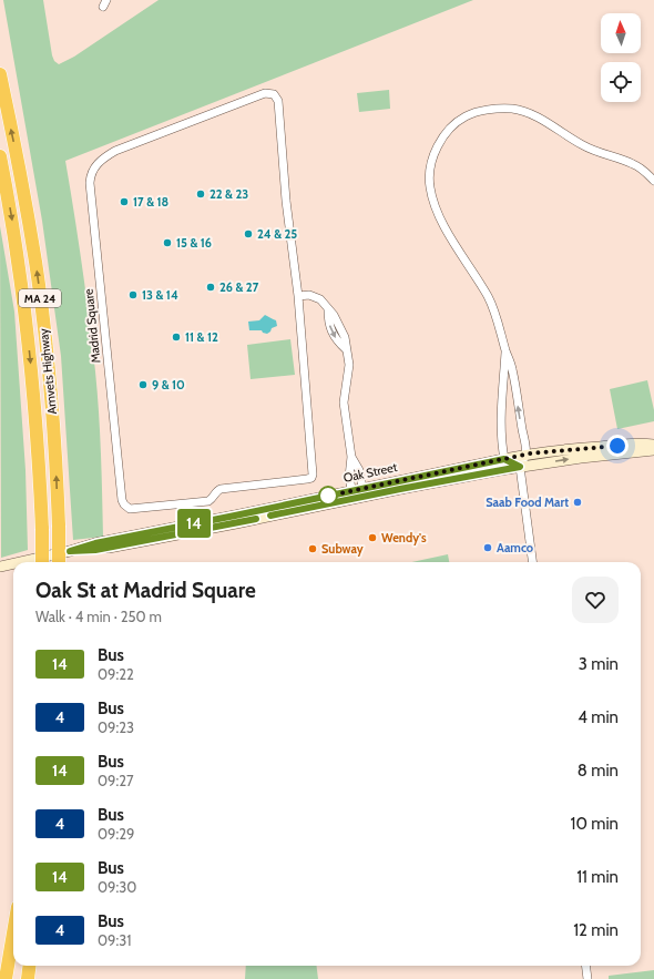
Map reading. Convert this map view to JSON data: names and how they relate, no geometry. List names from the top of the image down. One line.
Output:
{"streets":{"highway":["MA 24","Amvets Highway"],"main road":["Oak Street"],"street":["Madrid Square"]},"places":["22 & 23","17 & 18","24 & 25","15 & 16","26 & 27","13 & 14","11 & 12","9 & 10","Saab Food Mart","Wendy's","Aamco","Subway"],"lines":["bus line 14"],"north":"top","page":{"on_map":"14","heading":["Oak St at Madrid Square","Walk · 4 min · 250 m"],"list":[{"mark":"14","name":"Bus","note":"09:22","value":"3 min"},{"mark":"4","name":"Bus","note":"09:23","value":"4 min"},{"mark":"14","name":"Bus","note":"09:27","value":"8 min"},{"mark":"4","name":"Bus","note":"09:29","value":"10 min"},{"mark":"14","name":"Bus","note":"09:30","value":"11 min"},{"mark":"4","name":"Bus","note":"09:31","value":"12 min"}]}}
